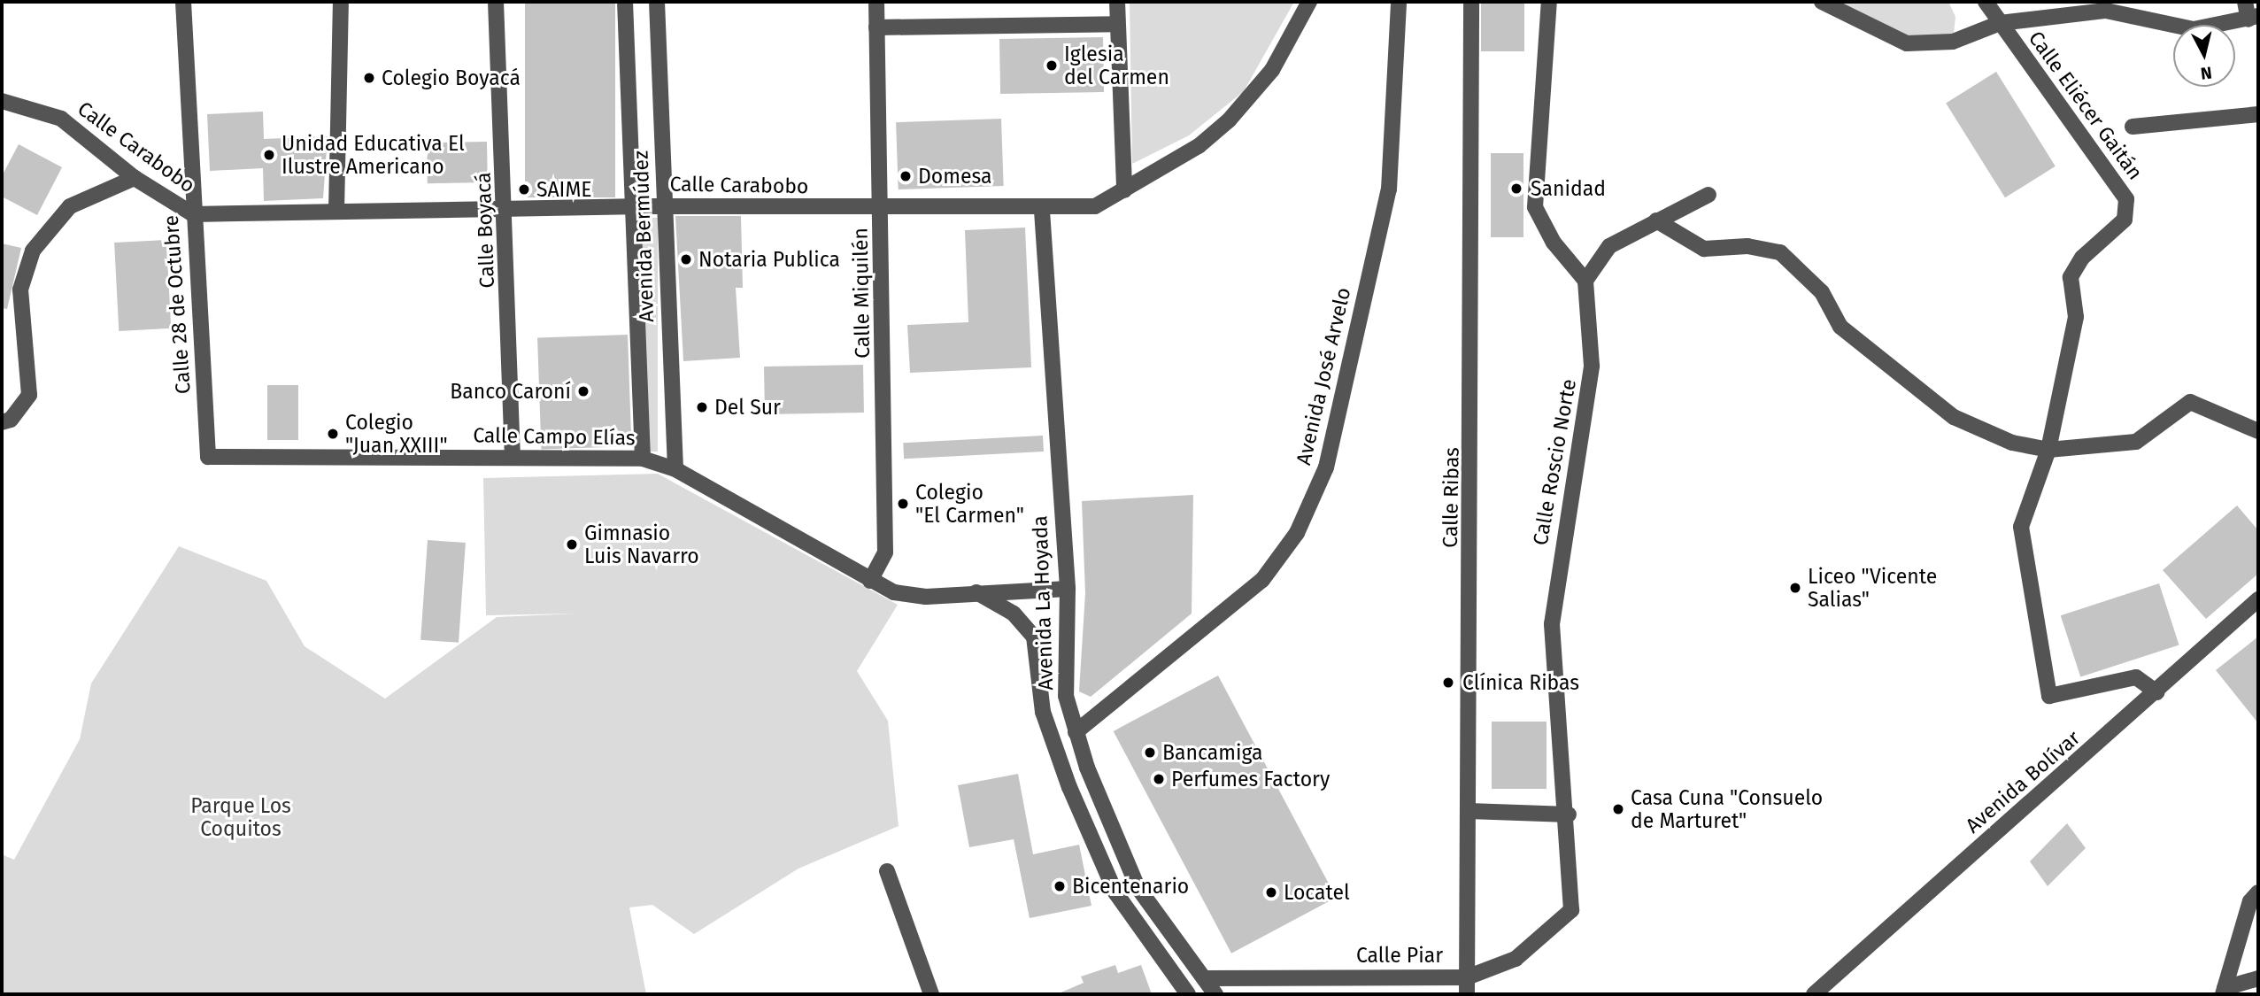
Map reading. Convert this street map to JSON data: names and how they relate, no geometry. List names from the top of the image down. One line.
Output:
{"streets":{"street":["Calle Eliécer Gaitán","Calle Carabobo","Calle Boyacá","Avenida Bermúdez","Calle Miquilén","Calle 28 de Octubre","Avenida José Arvelo","Calle Campo Elías","Calle Roscio Norte","Calle Ribas","Avenida La Hoyada","Avenida Bolívar","Calle Piar"]},"crossings":[["Calle Eliécer Gaitán","Avenida Bolívar"],["Calle Carabobo","Calle Boyacá"],["Calle Carabobo","Avenida Bermúdez"],["Calle Carabobo","Calle Miquilén"],["Calle Carabobo","Calle 28 de Octubre"],["Calle Carabobo","Avenida La Hoyada"],["Calle Boyacá","Calle Campo Elías"],["Avenida Bermúdez","Calle Campo Elías"],["Calle Miquilén","Calle Campo Elías"],["Calle 28 de Octubre","Calle Campo Elías"],["Avenida José Arvelo","Avenida La Hoyada"],["Calle Campo Elías","Avenida La Hoyada"],["Calle Roscio Norte","Calle Piar"],["Calle Ribas","Calle Piar"],["Avenida La Hoyada","Calle Piar"]],"parks":["Parque Los Coquitos"],"places":["Iglesia del Carmen","Colegio Boyacá","Unidad Educativa El Ilustre Americano","Domesa","Sanidad","SAIME","Notaria Publica","Banco Caroní","Del Sur","Colegio \"Juan XXIII\"","Colegio \"El Carmen\"","Gimnasio Luis Navarro","Liceo \"Vicente Salias\"","Clínica Ribas","Bancamiga","Perfumes Factory","Casa Cuna \"Consuelo de Marturet\"","Bicentenario","Locatel"],"north":"bottom"}
